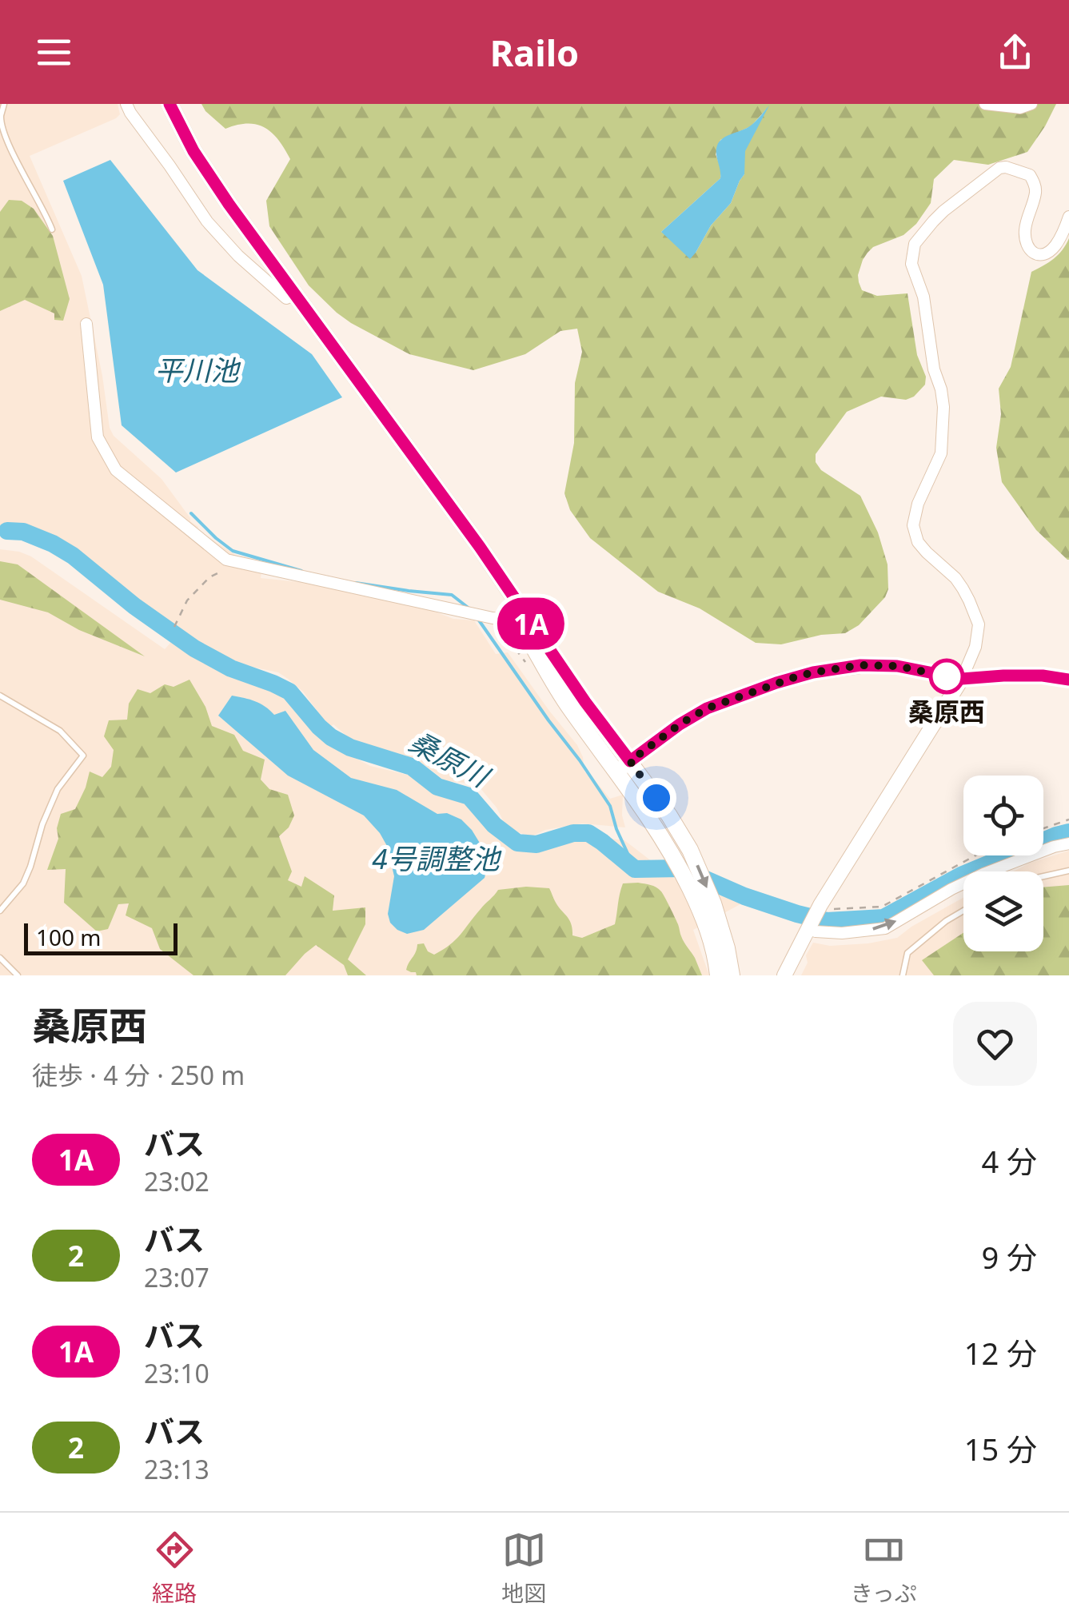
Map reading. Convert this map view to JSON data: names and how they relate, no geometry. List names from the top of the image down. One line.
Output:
{"water":["平川池","桑原川","4号調整池"],"places":["桑原西"],"lines":["bus line 1A"],"scale_bar":"100 m","page":{"header":"Railo","on_map":"1A","scale":"100 m","heading":["桑原西","徒歩 · 4 分 · 250 m"],"list":[{"mark":"1A","name":"バス","note":"23:02","value":"4 分"},{"mark":"2","name":"バス","note":"23:07","value":"9 分"},{"mark":"1A","name":"バス","note":"23:10","value":"12 分"},{"mark":"2","name":"バス","note":"23:13","value":"15 分"}],"tabs":["経路","地図","きっぷ"]}}
